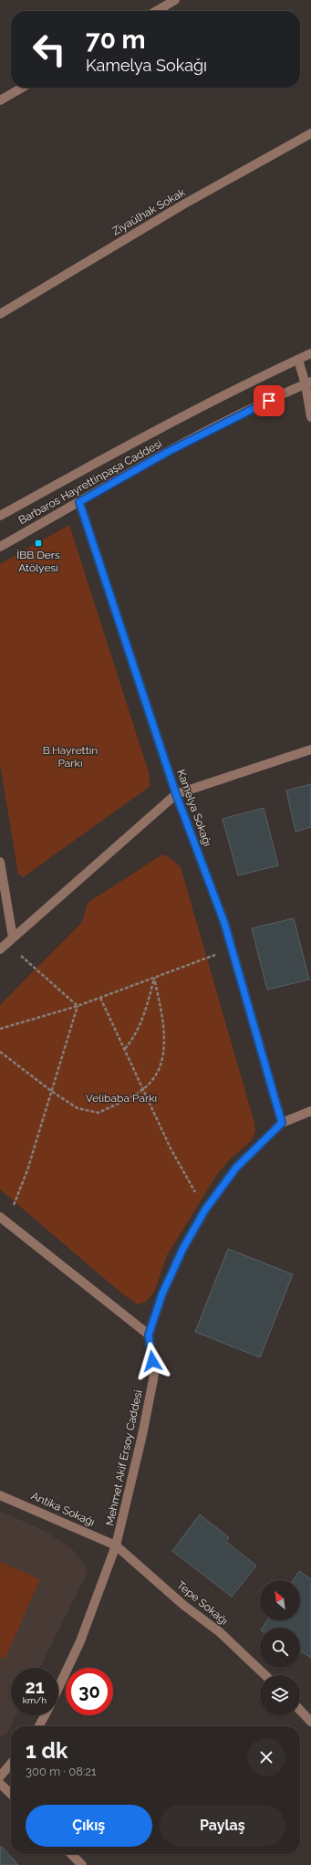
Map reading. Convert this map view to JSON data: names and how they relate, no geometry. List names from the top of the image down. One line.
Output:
{"streets":{"street":["Ziyaülhak Sokak","Barbaros Hayrettinpaşa Caddesi","Kamelya Sokağı","Mehmet Akif Ersoy Caddesi","Antika Sokağı","Tepe Sokağı"]},"crossings":[["Barbaros Hayrettinpaşa Caddesi","Kamelya Sokağı"],["Kamelya Sokağı","Mehmet Akif Ersoy Caddesi"],["Mehmet Akif Ersoy Caddesi","Antika Sokağı"],["Mehmet Akif Ersoy Caddesi","Tepe Sokağı"],["Antika Sokağı","Tepe Sokağı"]],"parks":["B.Hayrettin Parkı","Velibaba Parkı"],"places":{"transit":["İBB Ders Atölyesi"]},"north":"top left","page":{"turn":["70 m","Kamelya Sokağı"],"speed":"21 km/h","limit":"30","heading":["1 dk","300 m · 08:21"],"buttons":["Çıkış","Paylaş"]}}
